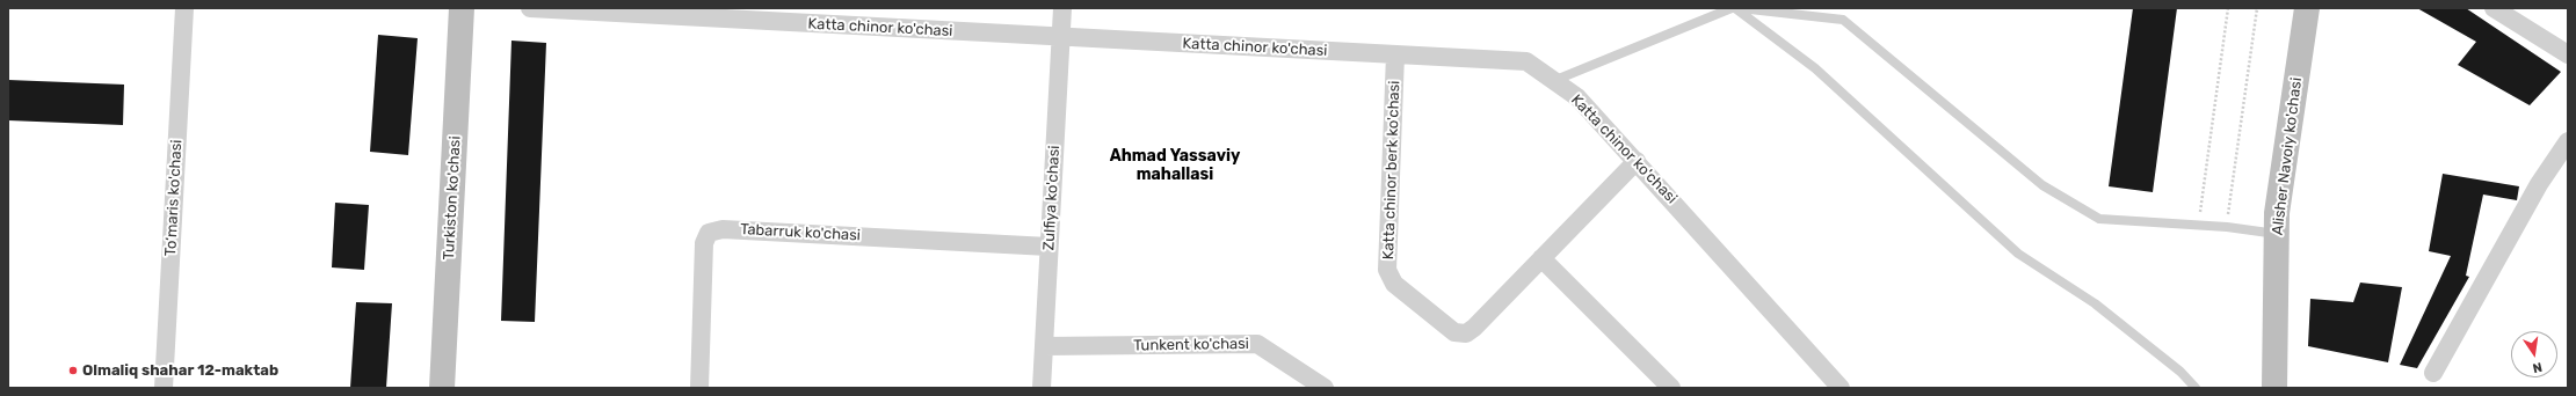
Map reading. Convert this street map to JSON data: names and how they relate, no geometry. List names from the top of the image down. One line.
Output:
{"streets":{"street":["Katta chinor ko'chasi","Alisher Navoiy ko'chasi","Katta chinor berk ko'chasi","To‘maris ko'chasi","Turkiston ko'chasi","Zulfiya ko'chasi","Tabarruk ko'chasi","Tunkent ko'chasi"]},"crossings":[["Katta chinor ko'chasi","Katta chinor berk ko'chasi"],["Katta chinor ko'chasi","Zulfiya ko'chasi"],["Zulfiya ko'chasi","Tabarruk ko'chasi"],["Zulfiya ko'chasi","Tunkent ko'chasi"]],"districts":["Ahmad Yassaviy mahallasi"],"places":["Olmaliq shahar 12-maktab"],"north":"bottom"}
